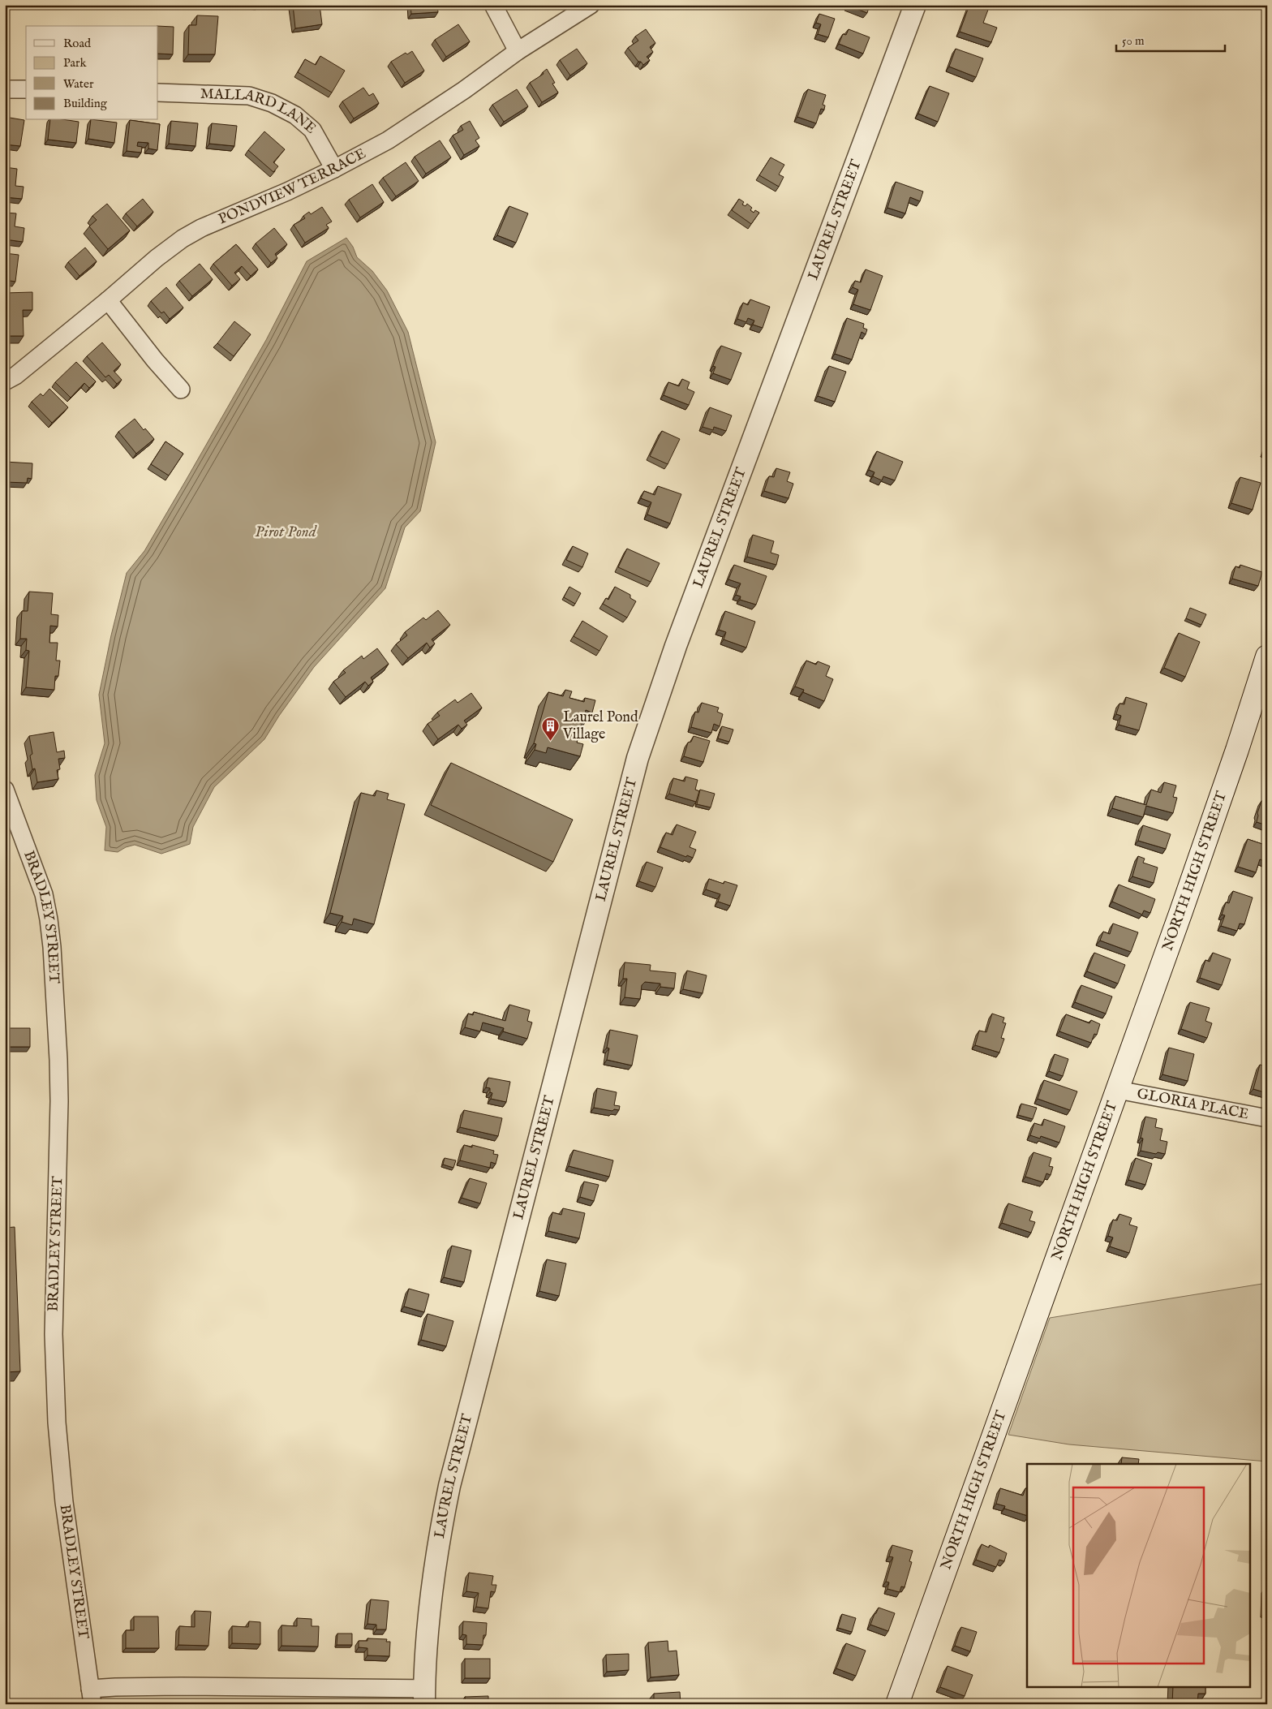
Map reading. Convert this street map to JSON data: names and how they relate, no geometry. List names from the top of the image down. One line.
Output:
{"streets":{"main road":["NORTH HIGH STREET"],"street":["MALLARD LANE","PONDVIEW TERRACE","LAUREL STREET","BRADLEY STREET","GLORIA PLACE"]},"crossings":[["MALLARD LANE","PONDVIEW TERRACE"],["NORTH HIGH STREET","GLORIA PLACE"]],"water":["Pirot Pond"],"places":{"building":["Laurel Pond Village"]},"legend":["Road","Park","Water","Building"],"scale_bar":"50 m"}
